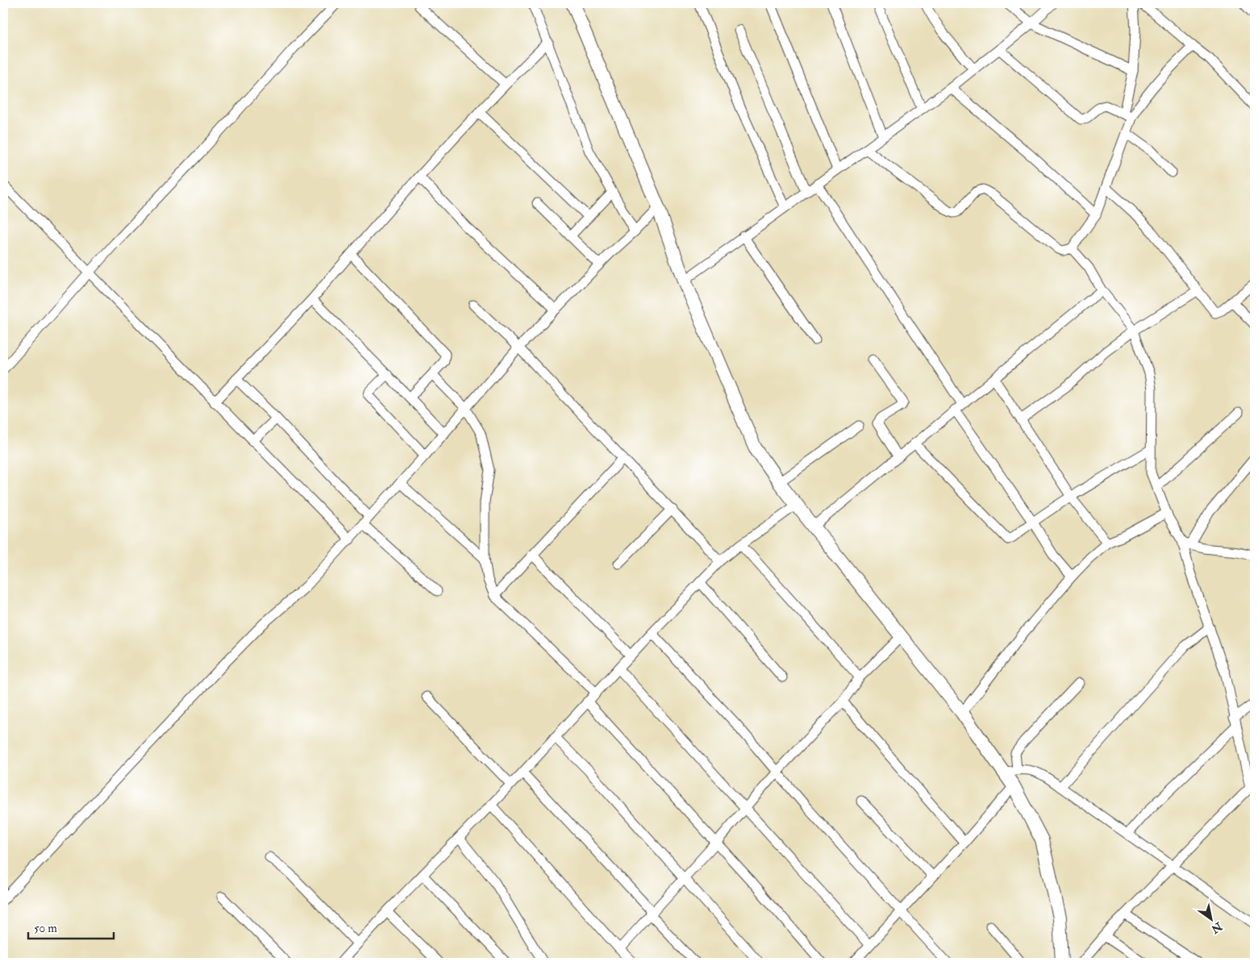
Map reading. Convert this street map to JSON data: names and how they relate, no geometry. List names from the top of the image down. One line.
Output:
{"scale_bar":"50 m","north":"bottom right"}
